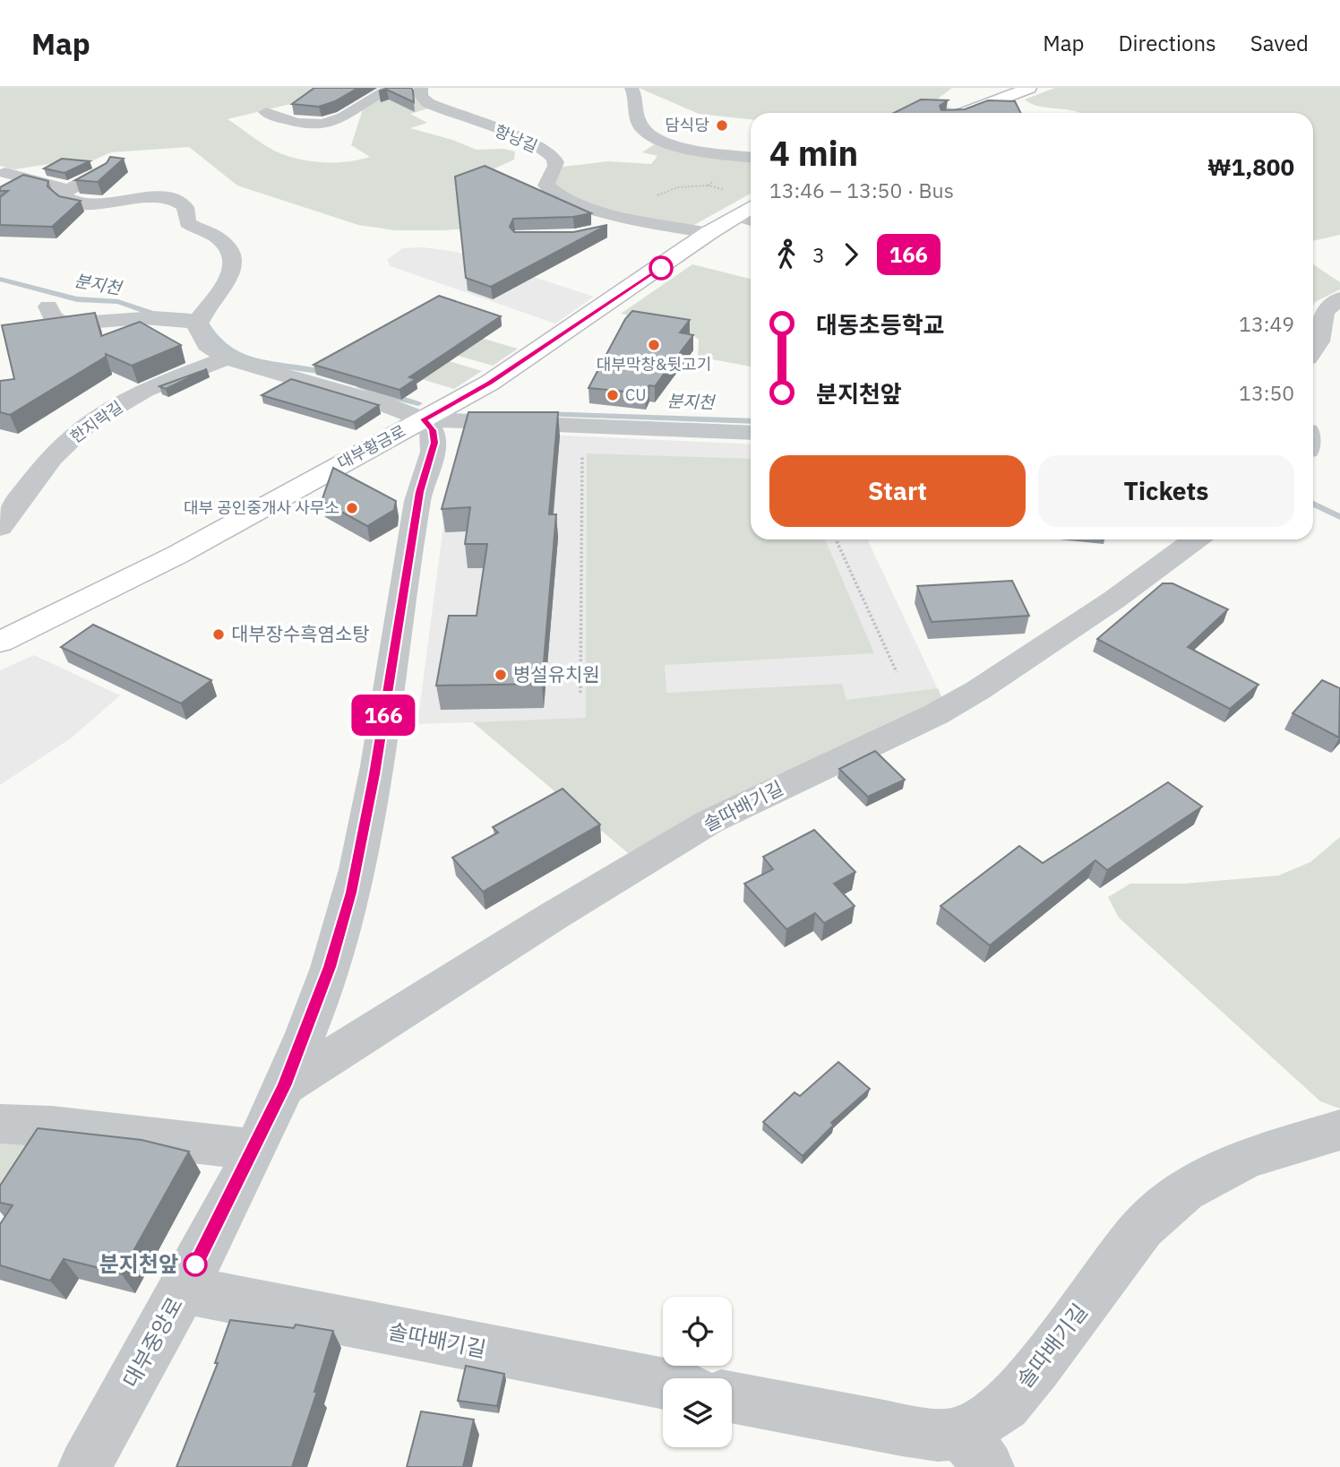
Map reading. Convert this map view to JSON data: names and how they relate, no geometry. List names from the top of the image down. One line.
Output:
{"streets":{"main road":["대부황금로"],"street":["항낭길","한지락길","솔따배기길","대부중앙로"]},"crossings":[["항낭길","대부황금로"],["대부황금로","대부중앙로"],["솔따배기길","대부중앙로"]],"water":["분지천"],"places":["담식당","대부막창&뒷고기","CU","대부 공인중개사 사무소","대부장수흑염소탕","병설유치원","분지천앞"],"lines":["bus line 166"],"page":{"header":"Map","nav":["Map","Directions","Saved"],"on_map":"166","heading":["4 min","13:46 – 13:50 · Bus","₩1,800"],"legs":["3","166"],"list":[{"name":"대동초등학교","value":"13:49"},{"name":"분지천앞","value":"13:50"}],"buttons":["Start","Tickets"]}}
